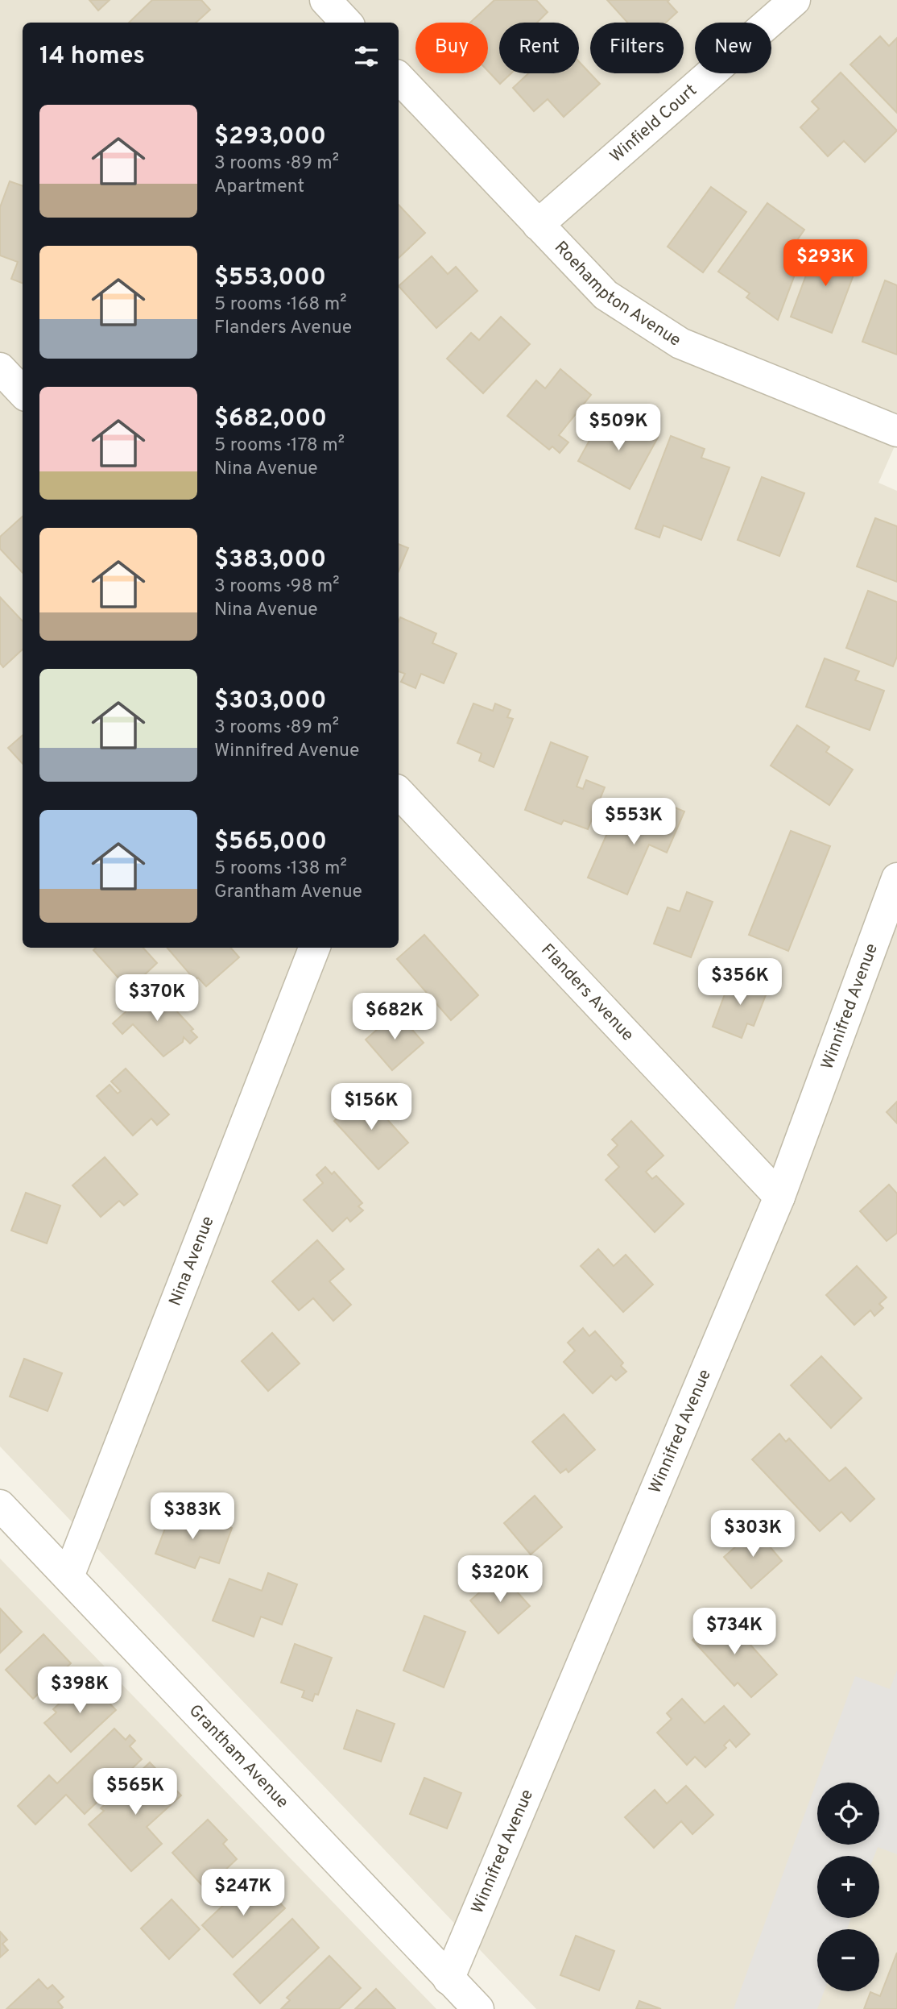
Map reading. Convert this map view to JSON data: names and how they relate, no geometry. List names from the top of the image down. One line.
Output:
{"streets":{"street":["Winfield Court","Roehampton Avenue","Flanders Avenue","Winnifred Avenue","Nina Avenue","Grantham Avenue"]},"crossings":[["Winfield Court","Roehampton Avenue"],["Flanders Avenue","Winnifred Avenue"],["Winnifred Avenue","Grantham Avenue"],["Nina Avenue","Grantham Avenue"]],"page":{"chip":["Buy","Rent","Filters","New"],"heading":"14 homes","list":[{"name":"$293,000","note":"3 rooms · 89 m² · Apartment"},{"name":"$553,000","note":"5 rooms · 168 m² · Flanders Avenue"},{"name":"$682,000","note":"5 rooms · 178 m² · Nina Avenue"},{"name":"$383,000","note":"3 rooms · 98 m² · Nina Avenue"},{"name":"$303,000","note":"3 rooms · 89 m² · Winnifred Avenue"},{"name":"$565,000","note":"5 rooms · 138 m² · Grantham Avenue"}],"price":["$293K","$509K","$553K","$356K","$370K","$682K","$156K","$383K","$303K","$320K","$734K","$398K","$565K","$247K"],"map_buttons":["+","−"]}}
